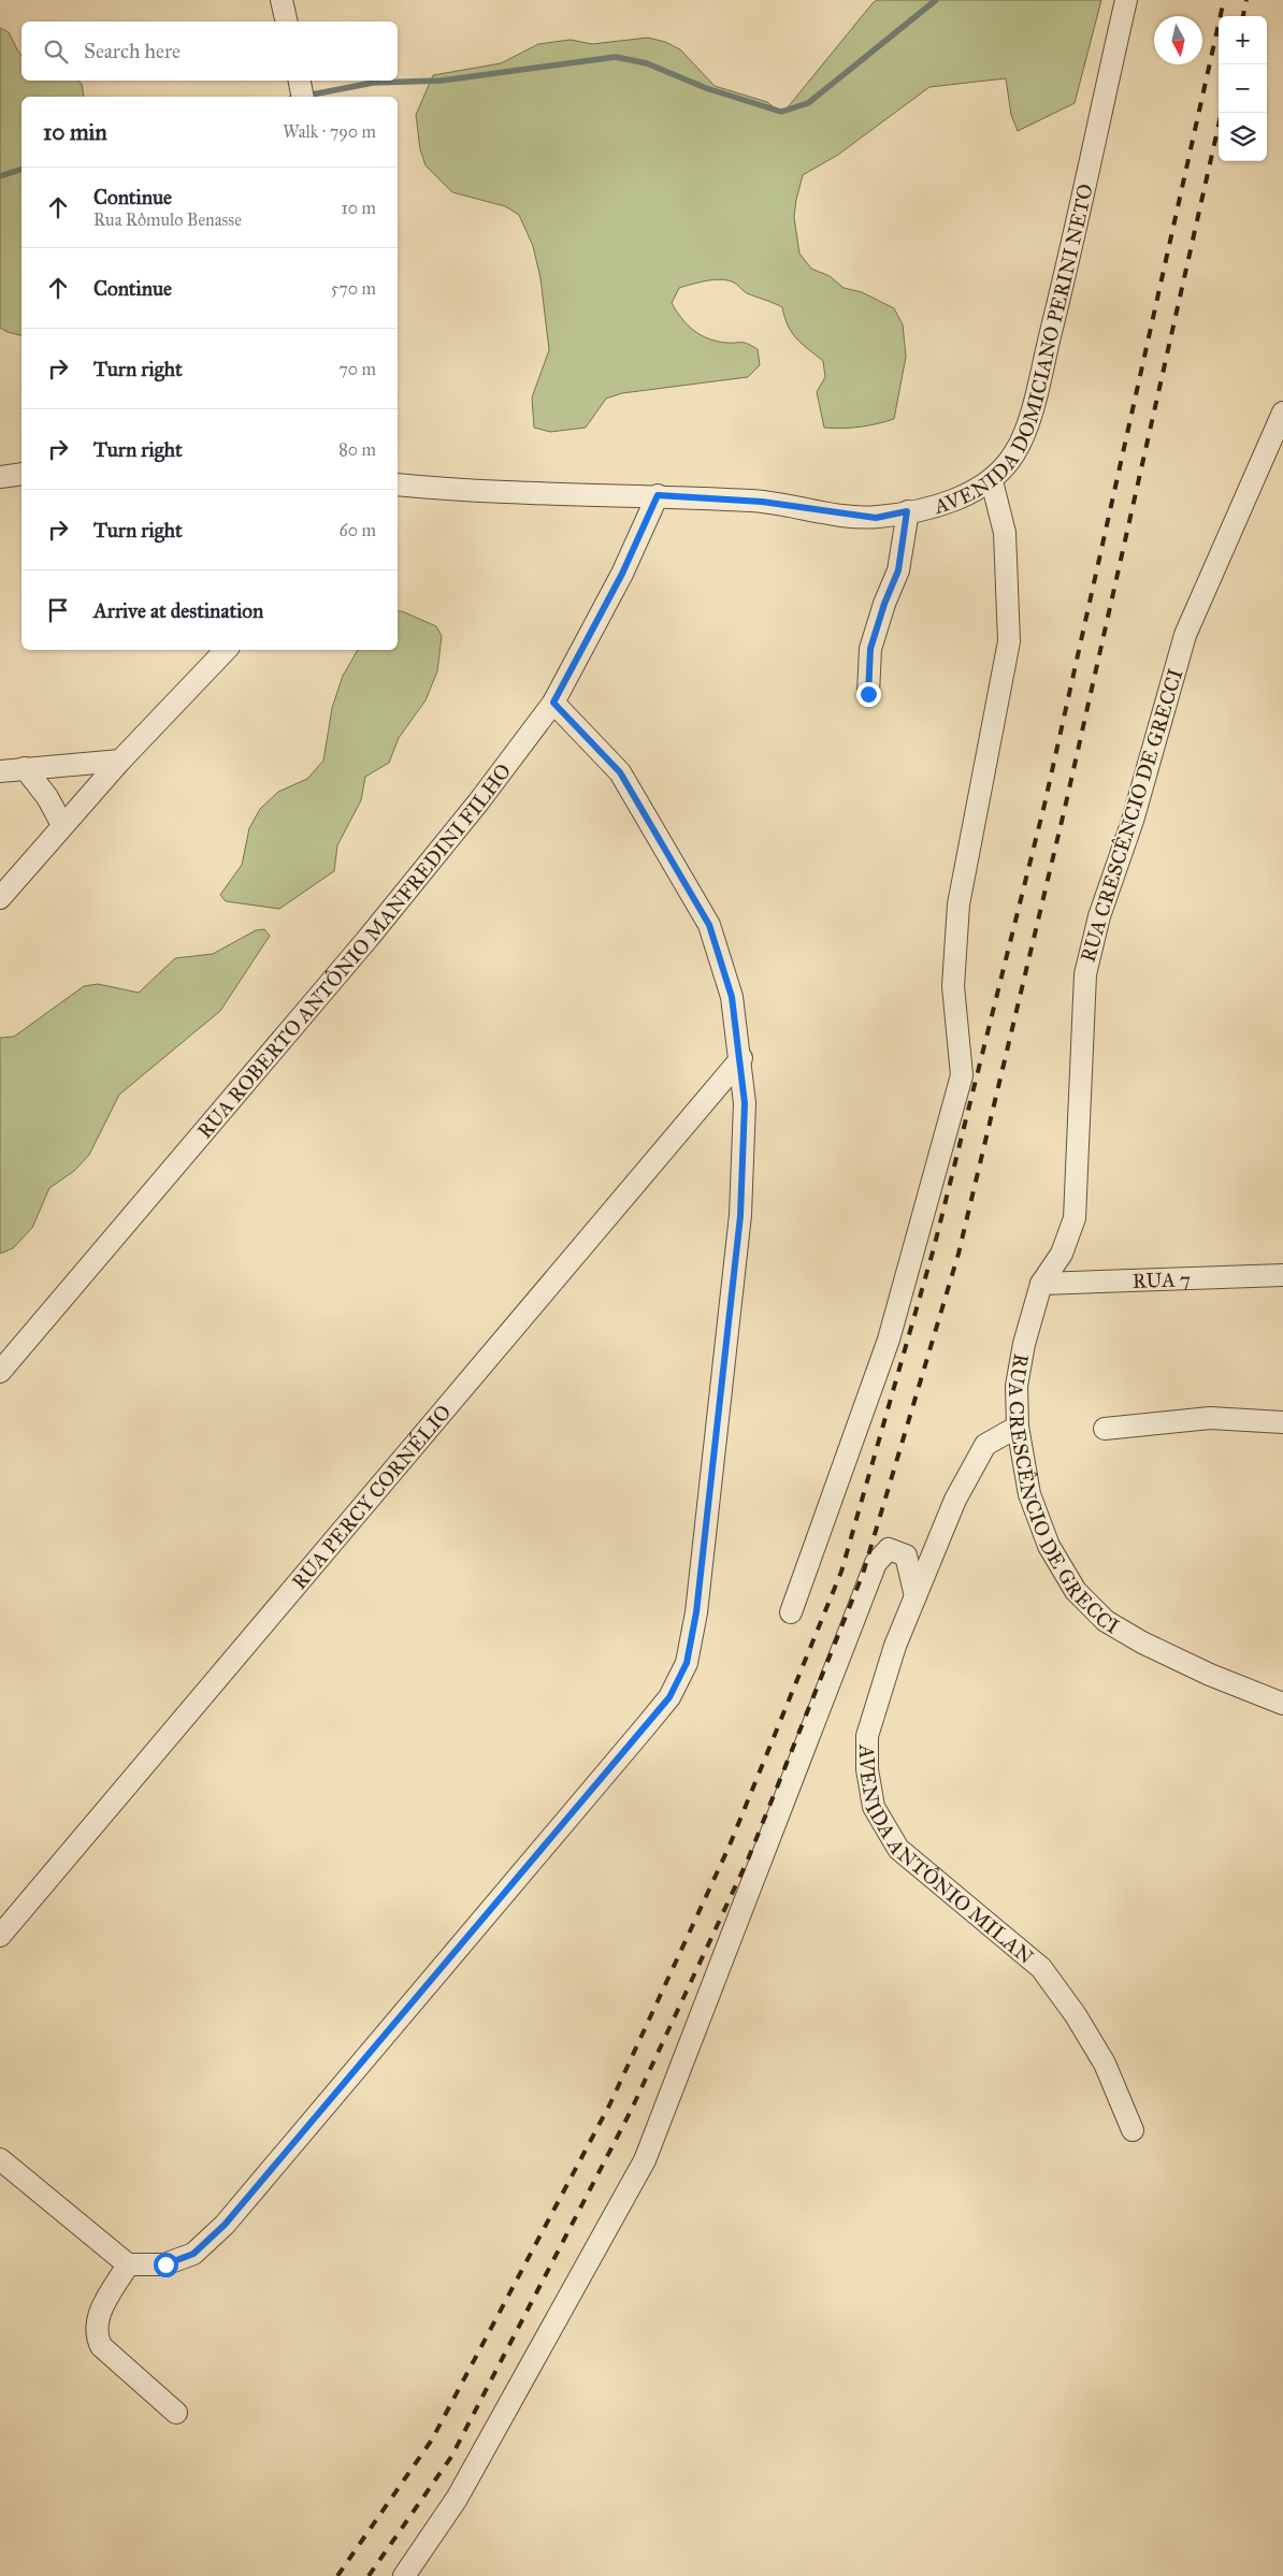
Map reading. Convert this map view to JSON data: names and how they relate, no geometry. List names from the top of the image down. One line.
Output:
{"streets":{"street":["AVENIDA DOMICIANO PERINI NETO","RUA CRESCÊNCIO DE GRECCI","RUA ROBERTO ANTÔNIO MANFREDINI FILHO","RUA 7","RUA PERCY CORNÉLIO","AVENIDA ANTÔNIO MILAN"]},"crossings":[["AVENIDA DOMICIANO PERINI NETO","RUA ROBERTO ANTÔNIO MANFREDINI FILHO"],["RUA CRESCÊNCIO DE GRECCI","RUA 7"],["RUA CRESCÊNCIO DE GRECCI","AVENIDA ANTÔNIO MILAN"]],"north":"bottom","page":{"map_buttons":["+","−"],"search":"Search here","heading":["10 min","Walk · 790 m"],"list":[["Continue","Rua Rômulo Benasse","10 m"],["Continue","570 m"],["Turn right","70 m"],["Turn right","80 m"],["Turn right","60 m"],"Arrive at destination"]}}
